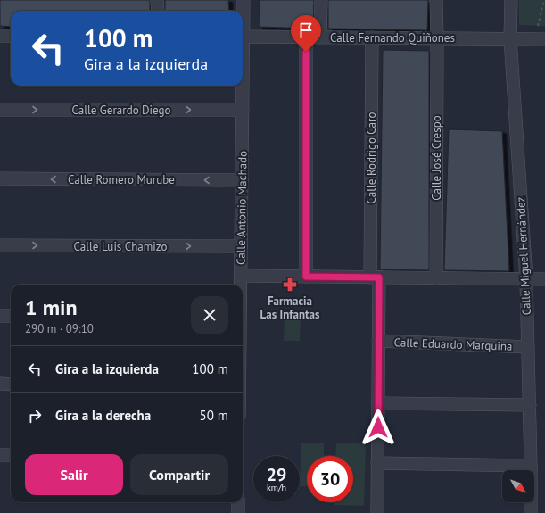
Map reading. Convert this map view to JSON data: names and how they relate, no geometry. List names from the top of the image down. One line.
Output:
{"streets":{"street":["Calle Fernando Quiñones","Calle Gerardo Diego","Calle Rodrigo Caro","Calle José Crespo","Calle Romero Murube","Calle Antonio Machado","Calle Luis Chamizo","Calle Miguel Hernández","Calle Eduardo Marquina"]},"crossings":[["Calle Fernando Quiñones","Calle Rodrigo Caro"],["Calle Fernando Quiñones","Calle José Crespo"],["Calle Fernando Quiñones","Calle Miguel Hernández"],["Calle Gerardo Diego","Calle Antonio Machado"],["Calle Rodrigo Caro","Calle Eduardo Marquina"],["Calle Romero Murube","Calle Antonio Machado"],["Calle Antonio Machado","Calle Luis Chamizo"],["Calle Miguel Hernández","Calle Eduardo Marquina"]],"one_way":["Calle Gerardo Diego","Calle Romero Murube","Calle Luis Chamizo"],"places":{"pharmacy":["Farmacia Las Infantas"]},"north":"bottom right","page":{"turn":["100 m","Gira a la izquierda"],"heading":["1 min","290 m · 09:10"],"list":[{"name":"Gira a la izquierda","value":"100 m"},{"name":"Gira a la derecha","value":"50 m"}],"buttons":["Salir","Compartir"],"speed":"29 km/h","limit":"30"}}
